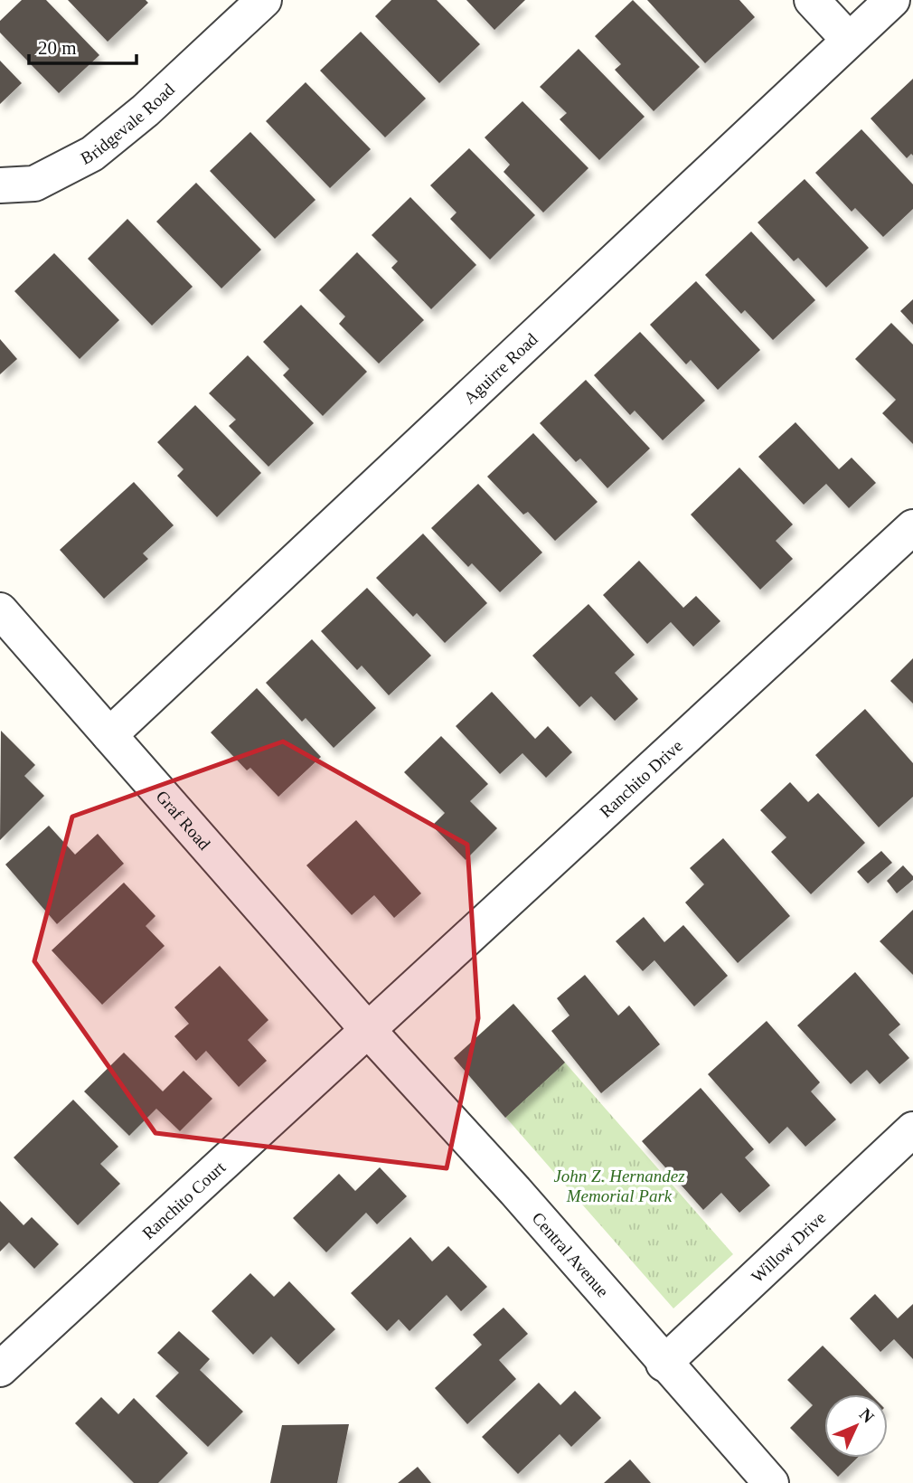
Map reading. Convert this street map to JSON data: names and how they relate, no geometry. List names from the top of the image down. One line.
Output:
{"streets":{"street":["Bridgevale Road","Aguirre Road","Ranchito Drive","Graf Road","Ranchito Court","Willow Drive","Central Avenue"]},"crossings":[["Aguirre Road","Graf Road"],["Ranchito Drive","Graf Road"],["Ranchito Drive","Ranchito Court"],["Ranchito Drive","Central Avenue"],["Graf Road","Ranchito Court"],["Graf Road","Central Avenue"],["Ranchito Court","Central Avenue"],["Willow Drive","Central Avenue"]],"parks":["John Z. Hernandez Memorial Park"],"scale_bar":"20 m","north":"top right"}
